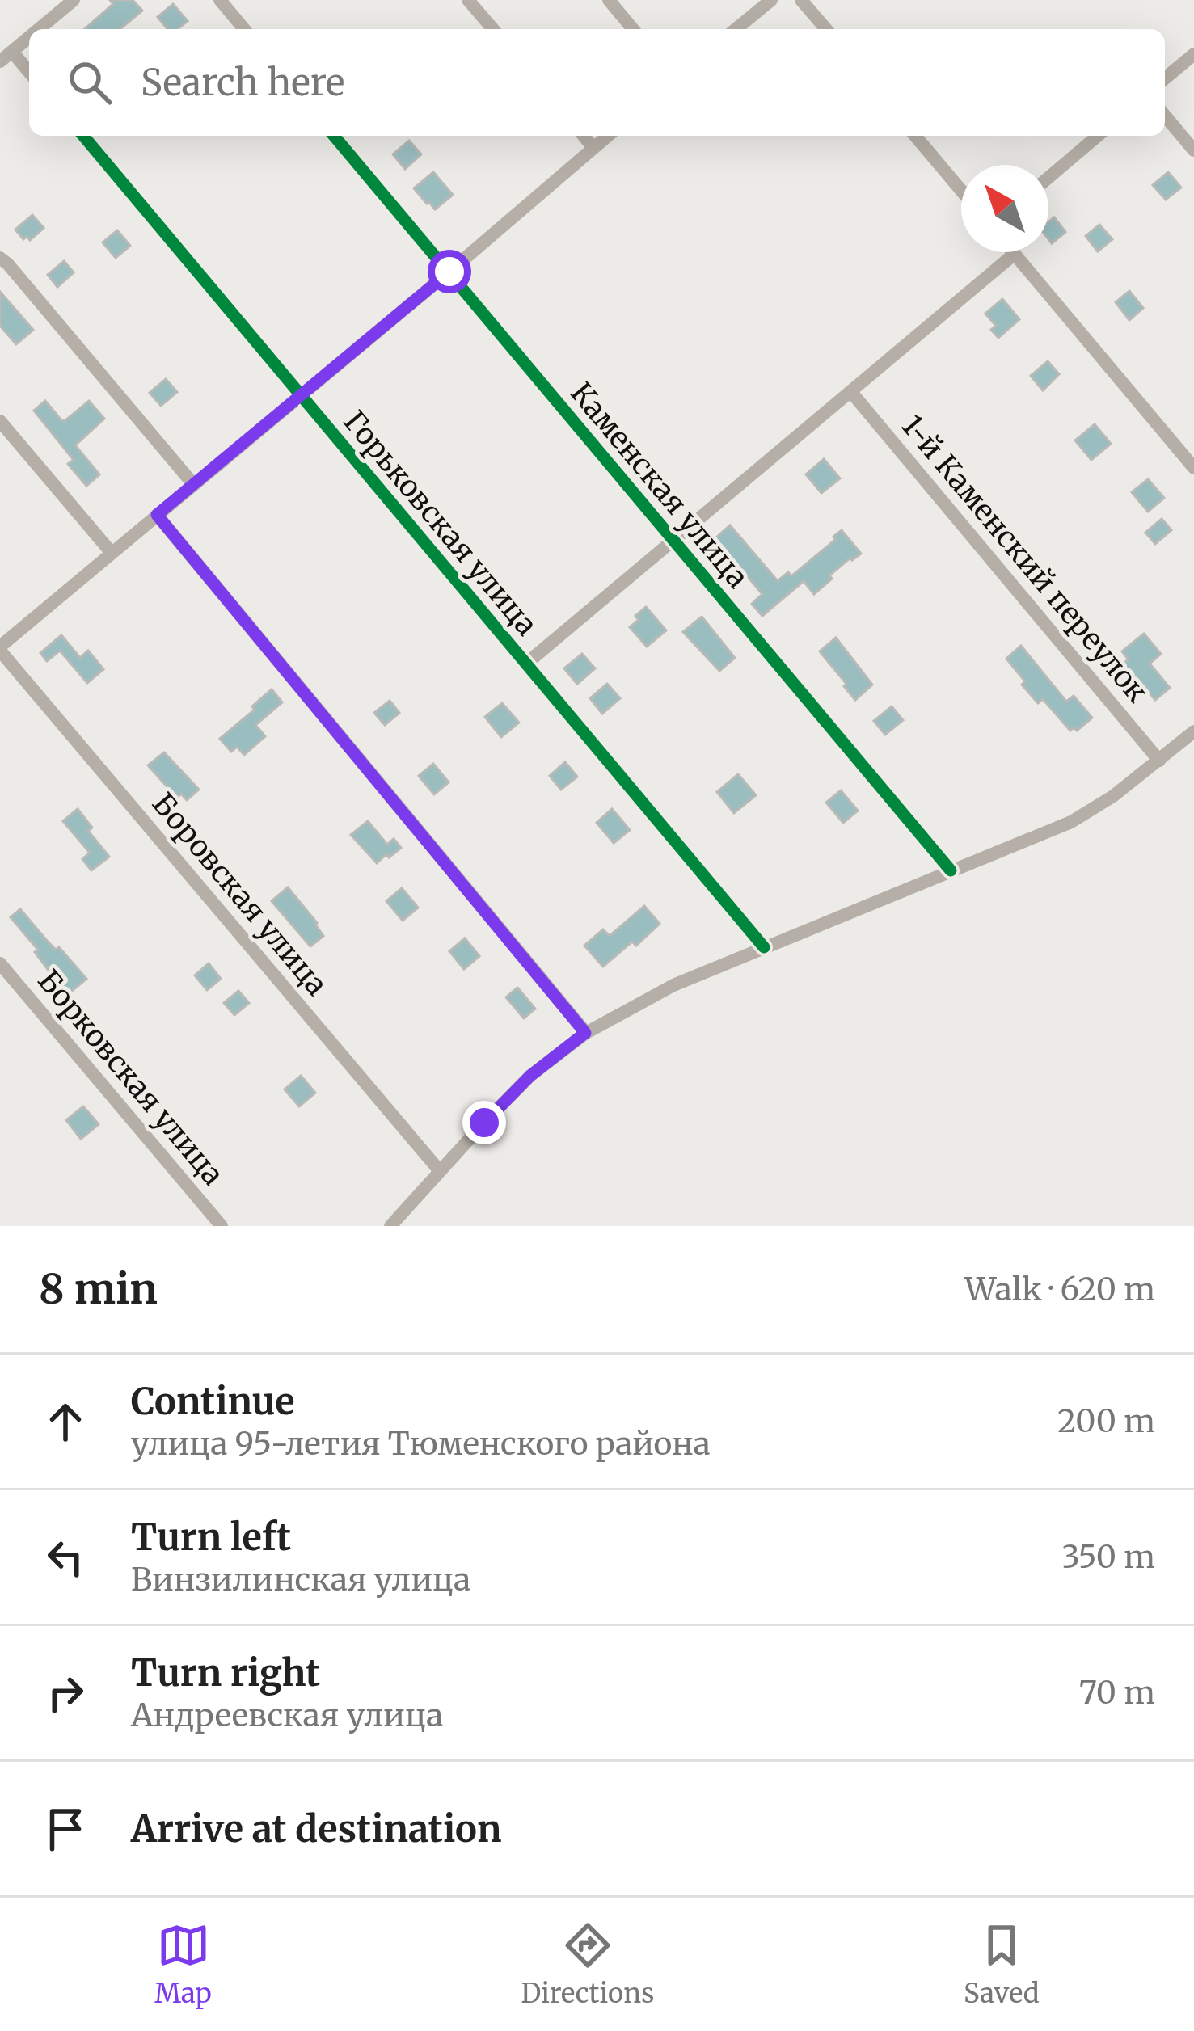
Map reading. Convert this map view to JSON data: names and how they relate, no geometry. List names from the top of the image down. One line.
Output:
{"streets":{"street":["Каменская улица","Горьковская улица","1-й Каменский переулок","Боровская улица","Борковская улица"]},"north":"top left","page":{"search":"Search here","heading":["8 min","Walk · 620 m"],"list":[["Continue","улица 95-летия Тюменского района","200 m"],["Turn left","Винзилинская улица","350 m"],["Turn right","Андреевская улица","70 m"],"Arrive at destination"],"nav":["Map","Directions","Saved"]}}
